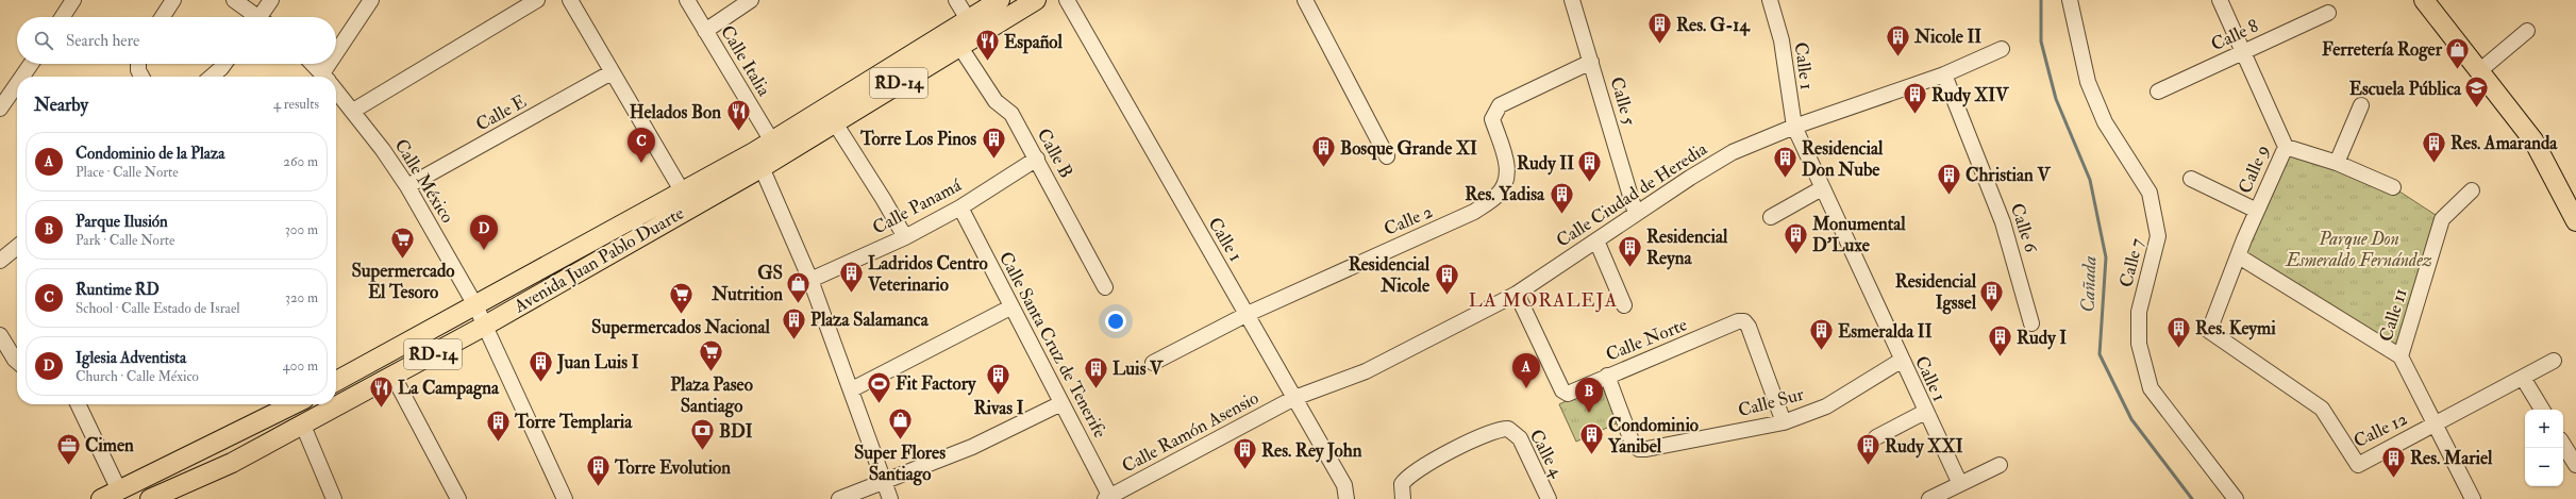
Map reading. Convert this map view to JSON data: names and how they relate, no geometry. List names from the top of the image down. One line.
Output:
{"streets":{"main road":["RD-14","Avenida Juan Pablo Duarte"],"street":["Calle 8","Calle Italia","Calle 1","Calle 5","Calle E","Calle B","Calle 9","Calle México","Calle Ciudad de Heredia","Calle Panamá","Calle 2","Calle 6","Calle 7","Calle 11","Calle Norte","Calle Santa Cruz de Tenerife","Calle Sur","Calle 12","Calle Ramón Asensio","Calle 4"]},"crossings":[["Calle 8","Calle 9"],["Calle Italia","Avenida Juan Pablo Duarte"],["Calle 1","Calle Ciudad de Heredia"],["Calle 1","Calle 2"],["Calle 1","Calle Sur"],["Calle 1","Calle Ramón Asensio"],["Calle 5","Calle Ciudad de Heredia"],["Calle 5","Calle 2"],["Calle E","Calle México"],["Calle B","Calle Panamá"],["Calle B","Avenida Juan Pablo Duarte"],["Calle 9","Calle 12"],["Calle México","Avenida Juan Pablo Duarte"],["Calle Ciudad de Heredia","Calle 6"],["Calle Ciudad de Heredia","Calle Norte"],["Calle Ciudad de Heredia","Calle Ramón Asensio"],["Calle Panamá","Calle Santa Cruz de Tenerife"],["Calle 11","Calle 12"],["Calle Norte","Calle Sur"],["Calle Santa Cruz de Tenerife","Calle Ramón Asensio"]],"districts":["LA MORALEJA"],"water":["Cañada"],"parks":["Parque Don Esmeraldo Fernández"],"places":{"building":["Res. G-14","Nicole II","Rudy XIV","Torre Los Pinos","Res. Amaranda","Bosque Grande XI","Residencial Don Nube","Rudy II","Christian V","Res. Yadisa","Monumental D'Luxe","Residencial Reyna","Ladridos Centro Veterinario","Residencial Nicole","Residencial Igssel","Plaza Salamanca","Res. Keymi","Esmeralda II","Rudy I","Juan Luis I","Luis V","Rivas I","Torre Templaria","Condominio Yanibel","Rudy XXI","Res. Rey John","Res. Mariel","Torre Evolution"],"restaurant":["Español","Helados Bon","La Campagna"],"shop":["Ferretería Roger","GS Nutrition","Super Flores Santiago"],"school or university":["Escuela Pública"],"supermarket":["Supermercado El Tesoro","Supermercados Nacional","Plaza Paseo Santiago"],"sports":["Fit Factory"],"bank":["BDI"],"office":["Cimen"]},"page":{"search":"Search here","heading":["Nearby","4 results"],"pins":["C","D","A","B"],"list":[{"mark":"A","name":"Condominio de la Plaza","note":"Place · Calle Norte","value":"260 m"},{"mark":"B","name":"Parque Ilusión","note":"Park · Calle Norte","value":"300 m"},{"mark":"C","name":"Runtime RD","note":"School · Calle Estado de Israel","value":"320 m"},{"mark":"D","name":"Iglesia Adventista","note":"Church · Calle México","value":"400 m"}],"map_buttons":["+","−"]}}
